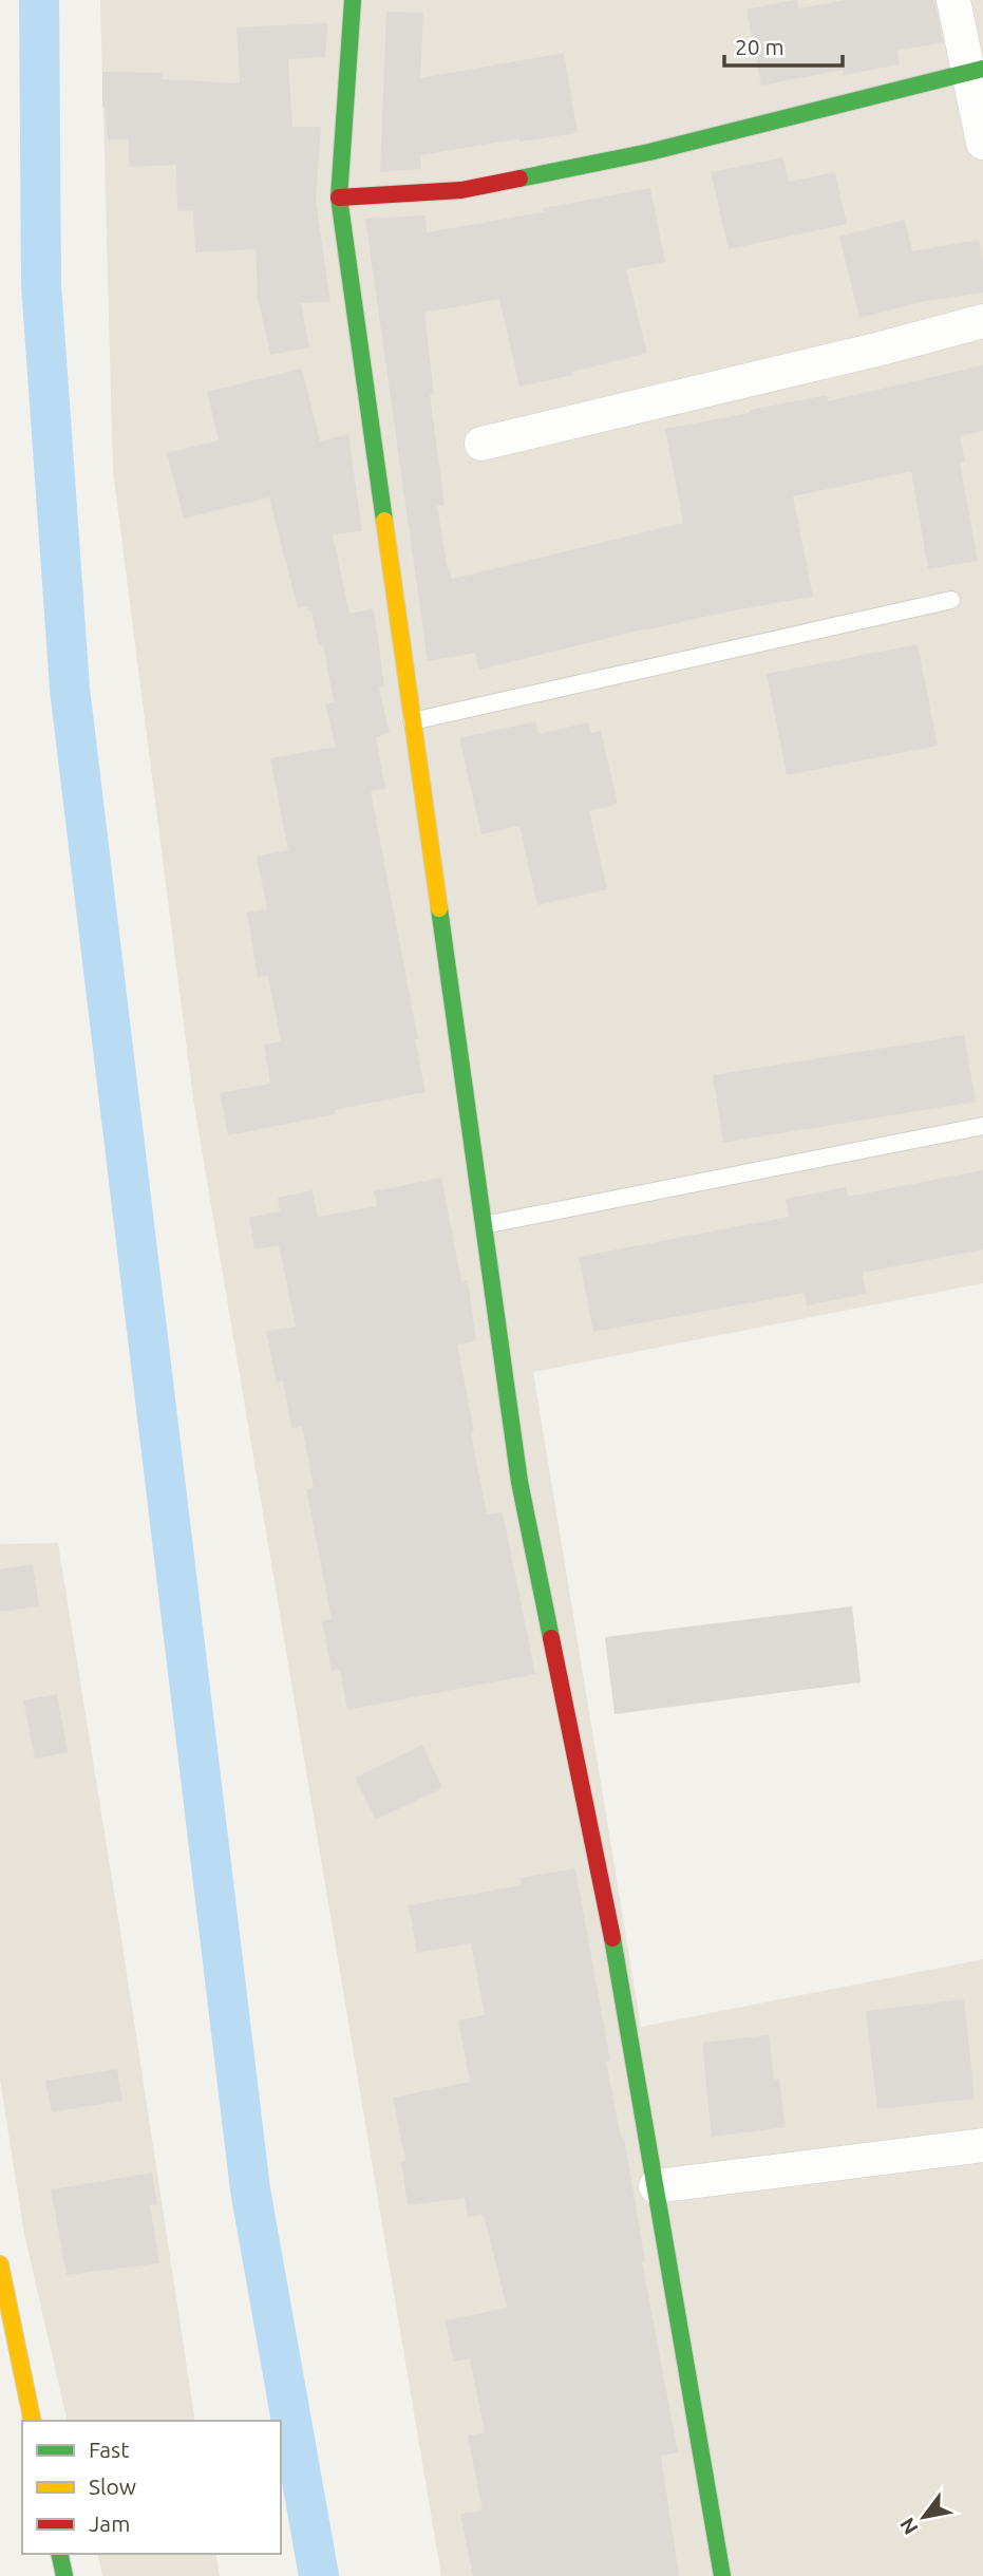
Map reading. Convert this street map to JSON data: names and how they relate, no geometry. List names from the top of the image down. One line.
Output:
{"legend":["Fast","Slow","Jam"],"scale_bar":"20 m","north":"bottom left"}
